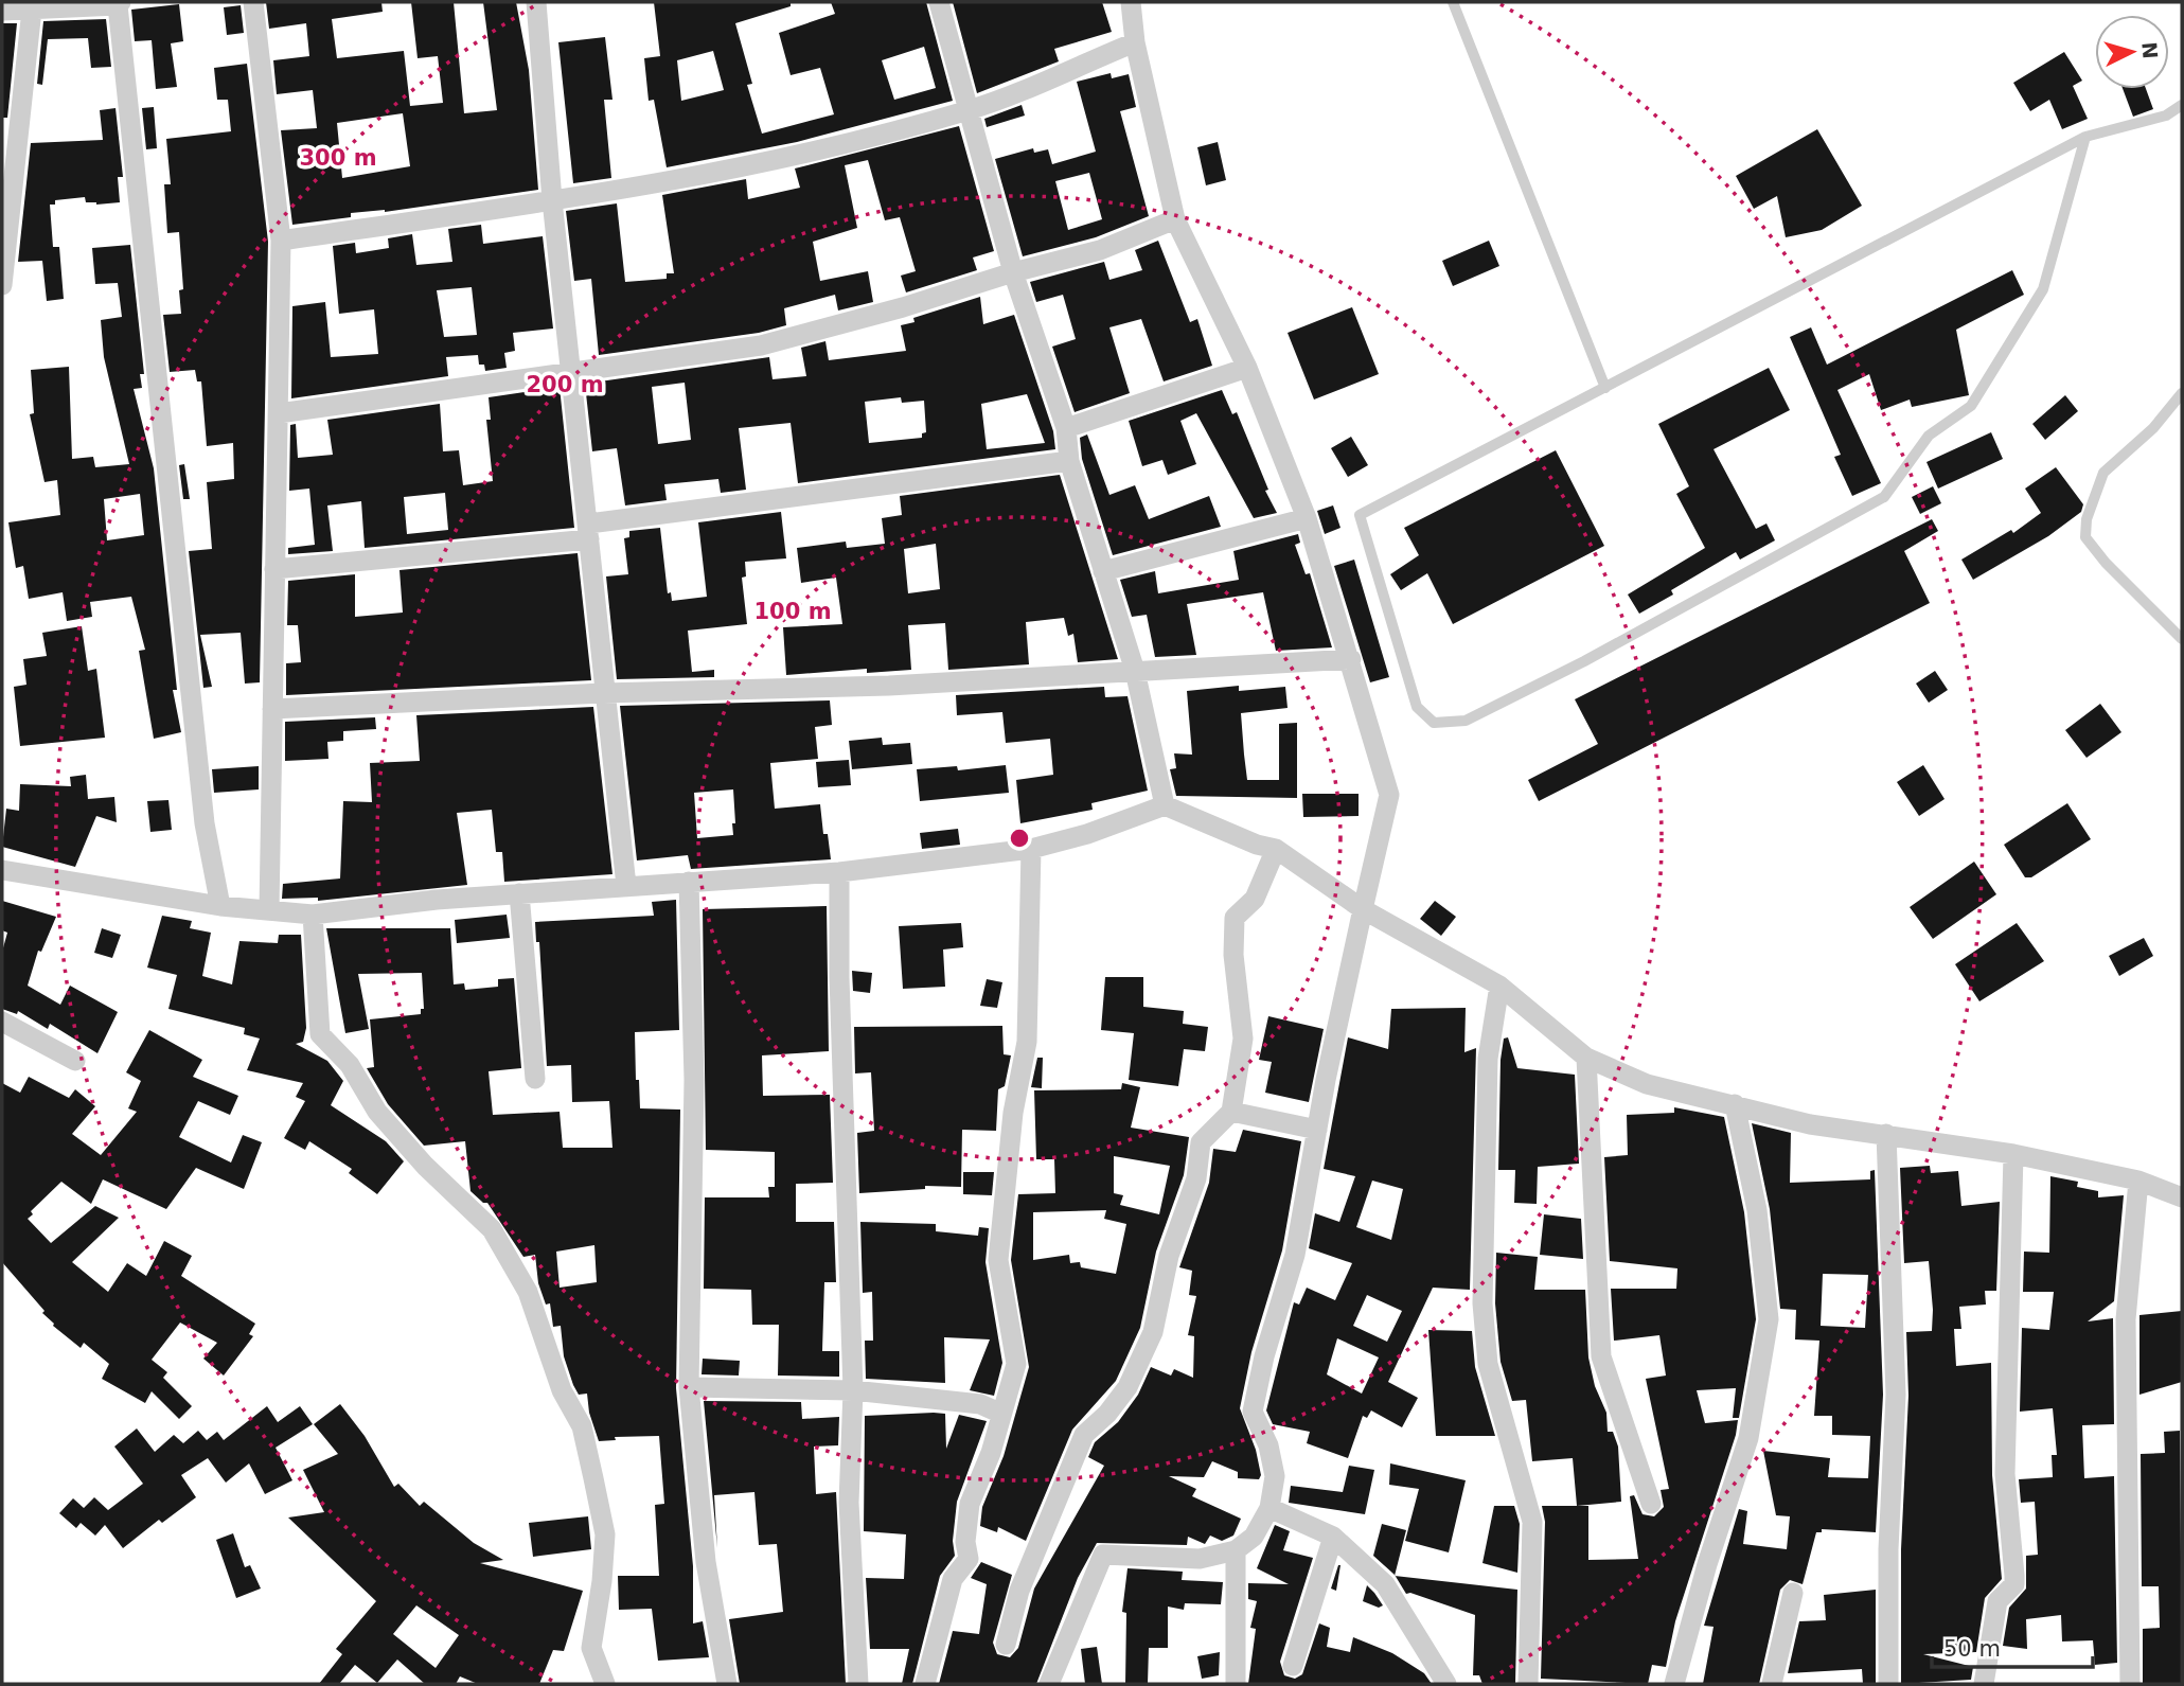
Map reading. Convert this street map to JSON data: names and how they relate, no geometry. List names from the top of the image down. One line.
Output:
{"scale_bar":"50 m","north":"right","rings":["300 m","200 m","100 m"]}
